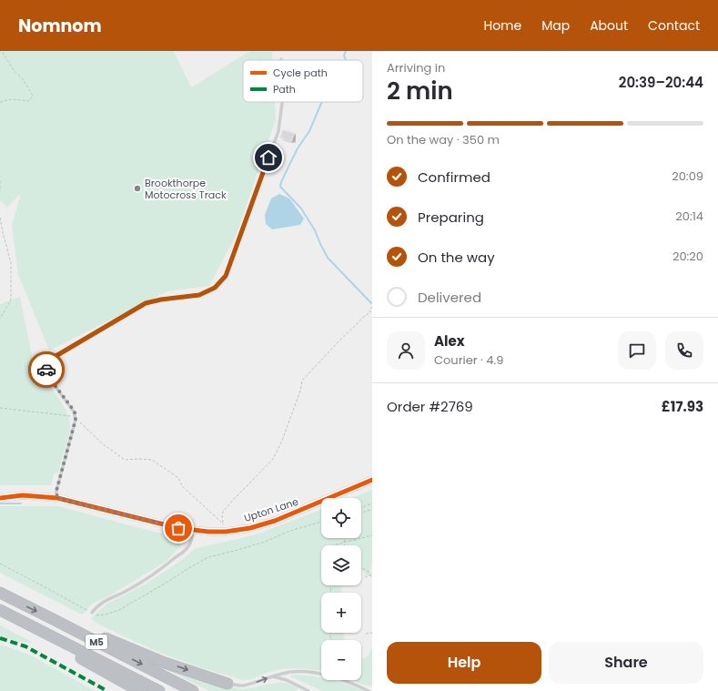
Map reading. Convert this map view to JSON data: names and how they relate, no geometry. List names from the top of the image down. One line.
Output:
{"streets":{"highway":["M5"],"street":["Upton Lane"]},"places":["Brookthorpe Motocross Track"],"legend":["Cycle path","Path"],"page":{"header":"Nomnom","nav":["Home","Map","About","Contact"],"heading":["2 min","Arriving in","20:39–20:44"],"panel":["Alex","Courier · 4.9","Order #2769","£17.93"],"bar":"On the way · 350 m","list":[["Confirmed","20:09"],["Preparing","20:14"],["On the way","20:20"],"Delivered"],"map_buttons":["+","−"],"buttons":["Help","Share"]}}
